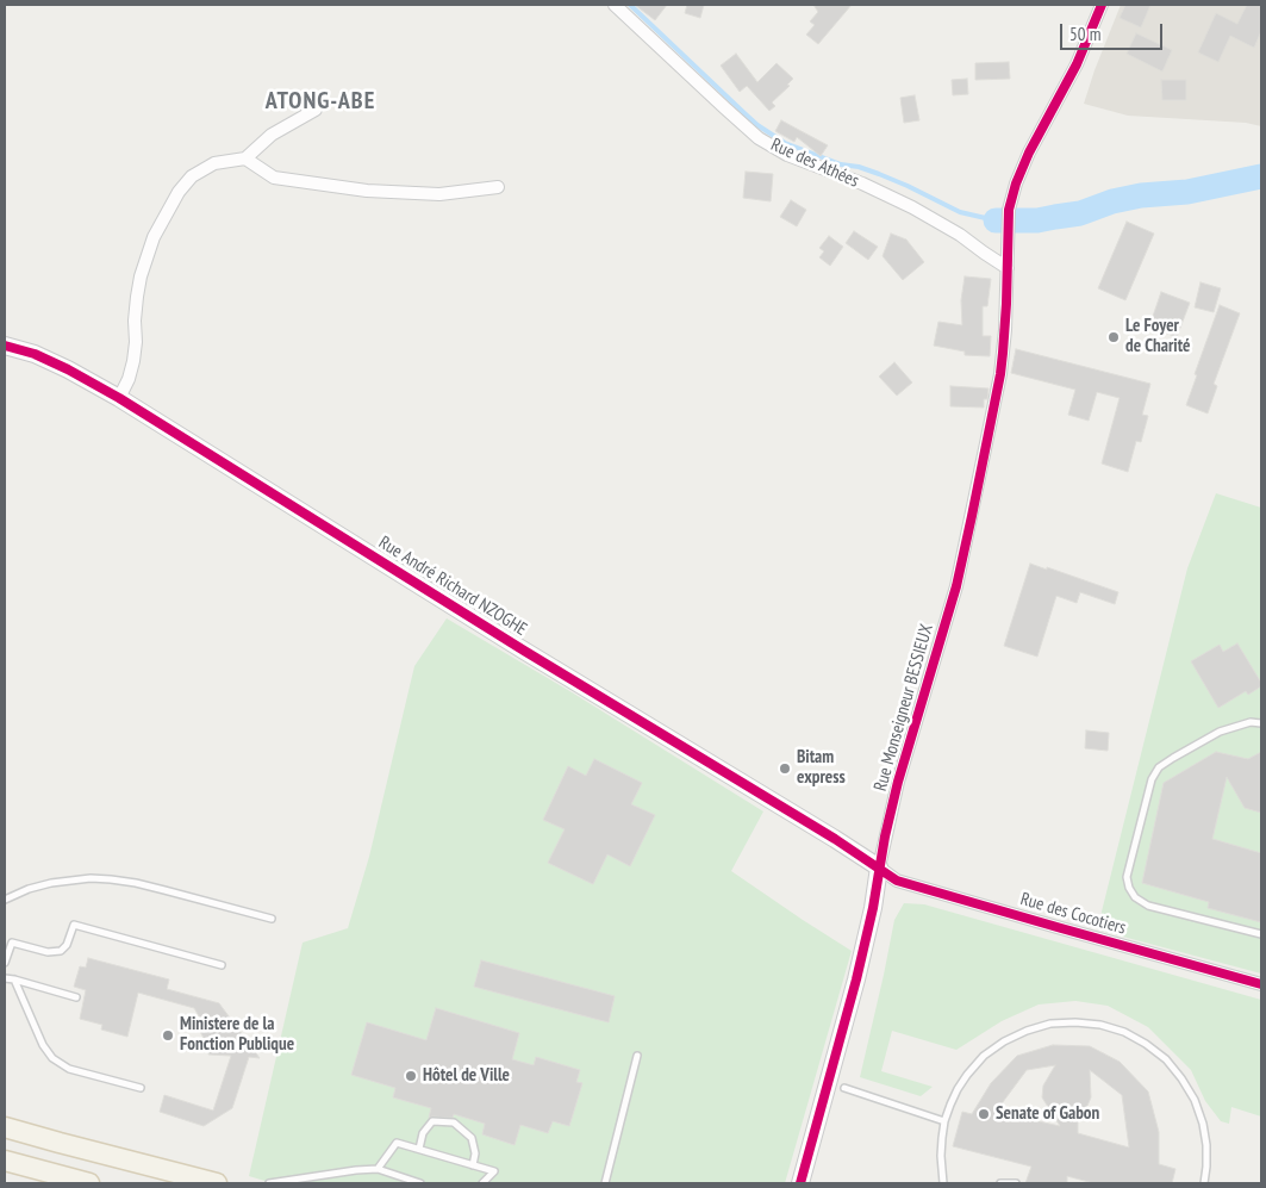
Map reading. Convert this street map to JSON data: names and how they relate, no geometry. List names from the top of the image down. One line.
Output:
{"streets":{"street":["Rue des Athées","Rue André Richard NZOGHE","Rue Monseigneur BESSIEUX","Rue des Cocotiers"]},"crossings":[["Rue des Athées","Rue Monseigneur BESSIEUX"],["Rue André Richard NZOGHE","Rue Monseigneur BESSIEUX"],["Rue André Richard NZOGHE","Rue des Cocotiers"],["Rue Monseigneur BESSIEUX","Rue des Cocotiers"]],"districts":["ATONG-ABE"],"places":["Le Foyer de Charité","Bitam express","Ministere de la Fonction Publique","Hôtel de Ville","Senate of Gabon"],"scale_bar":"50 m"}
